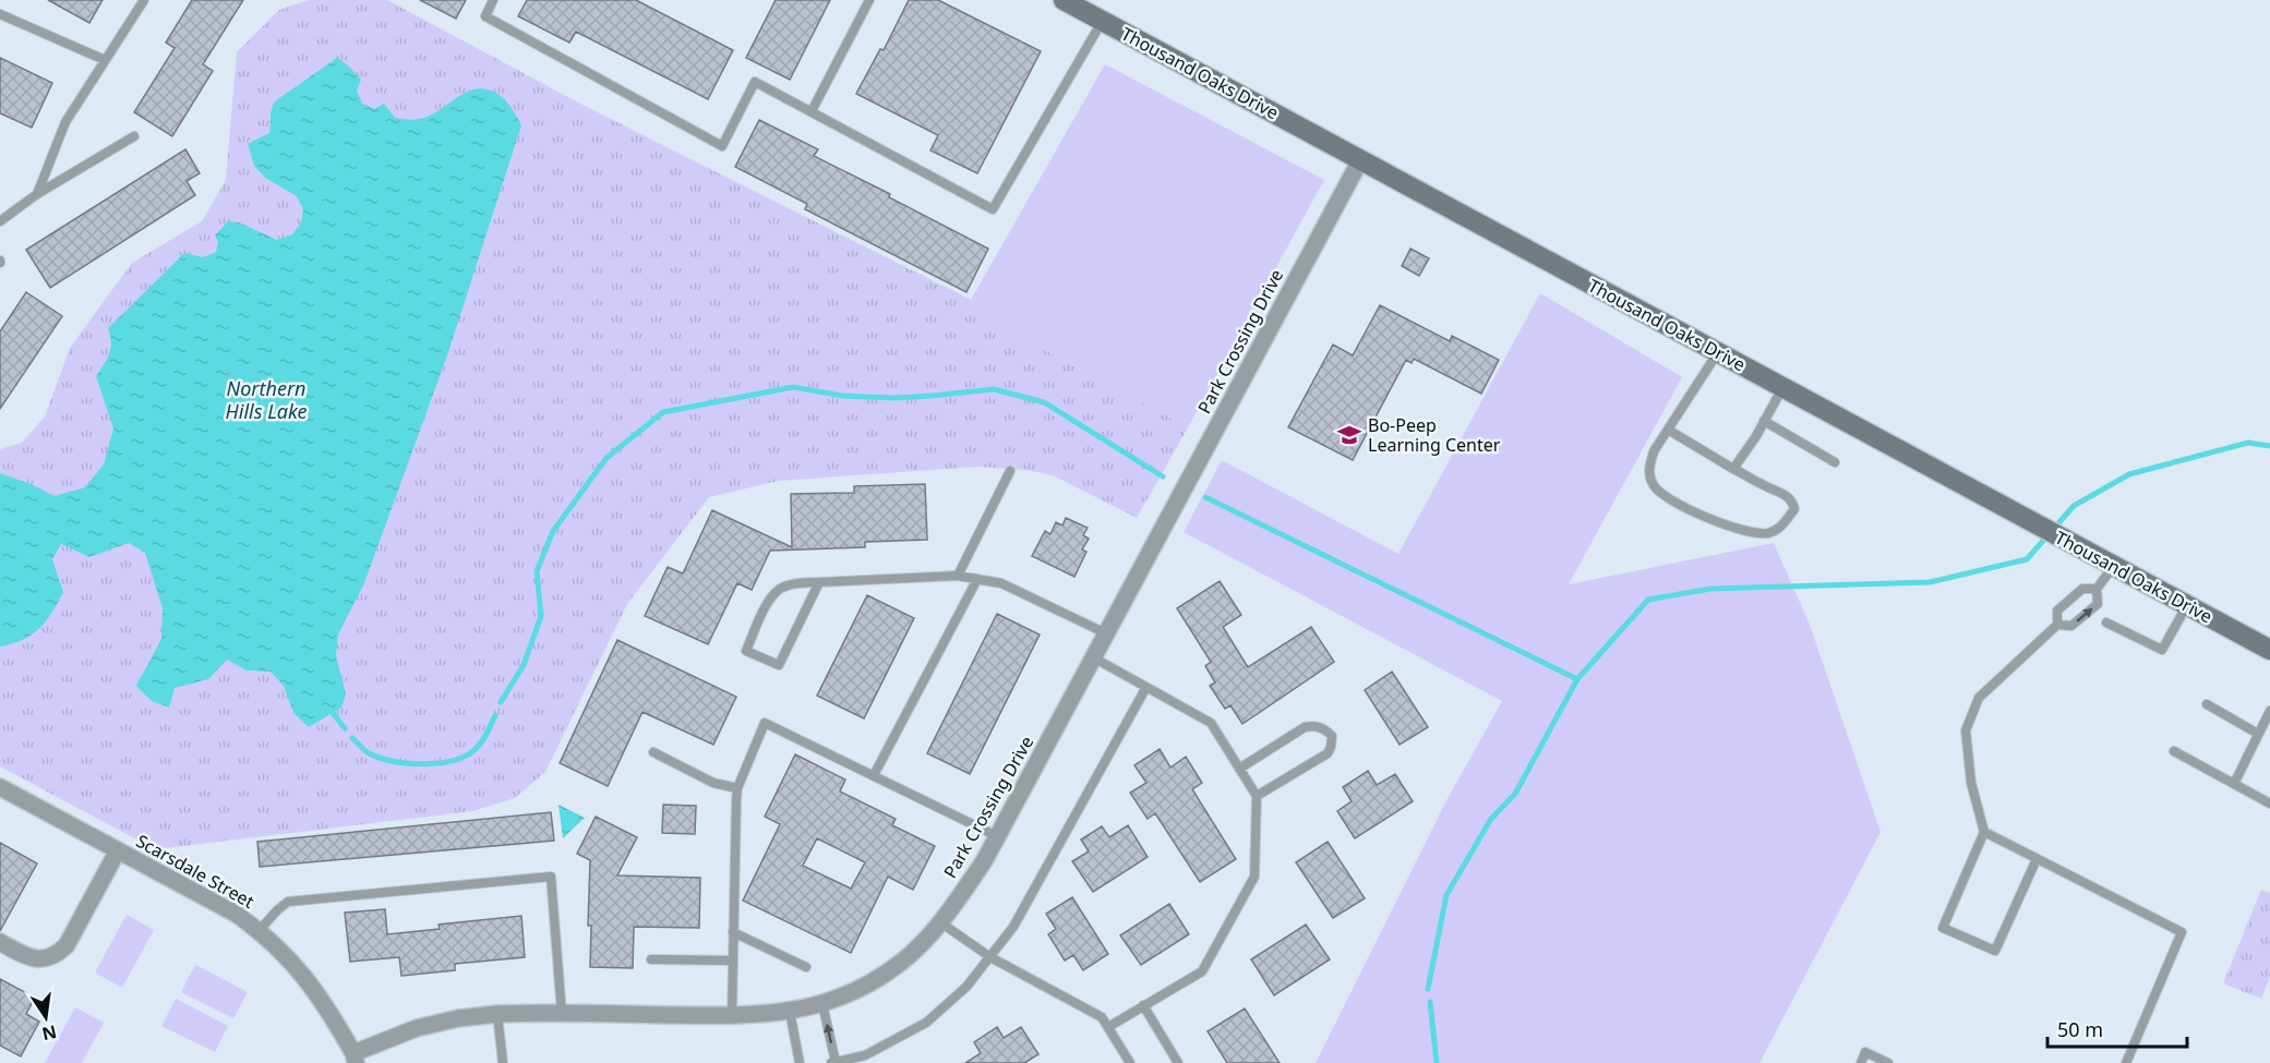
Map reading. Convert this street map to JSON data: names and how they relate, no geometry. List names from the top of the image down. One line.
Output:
{"streets":{"main road":["Thousand Oaks Drive"],"street":["Park Crossing Drive","Scarsdale Street"]},"crossings":[["Thousand Oaks Drive","Park Crossing Drive"],["Park Crossing Drive","Scarsdale Street"]],"water":["Northern Hills Lake"],"places":{"school or university":["Bo-Peep Learning Center"]},"scale_bar":"50 m","north":"bottom"}
